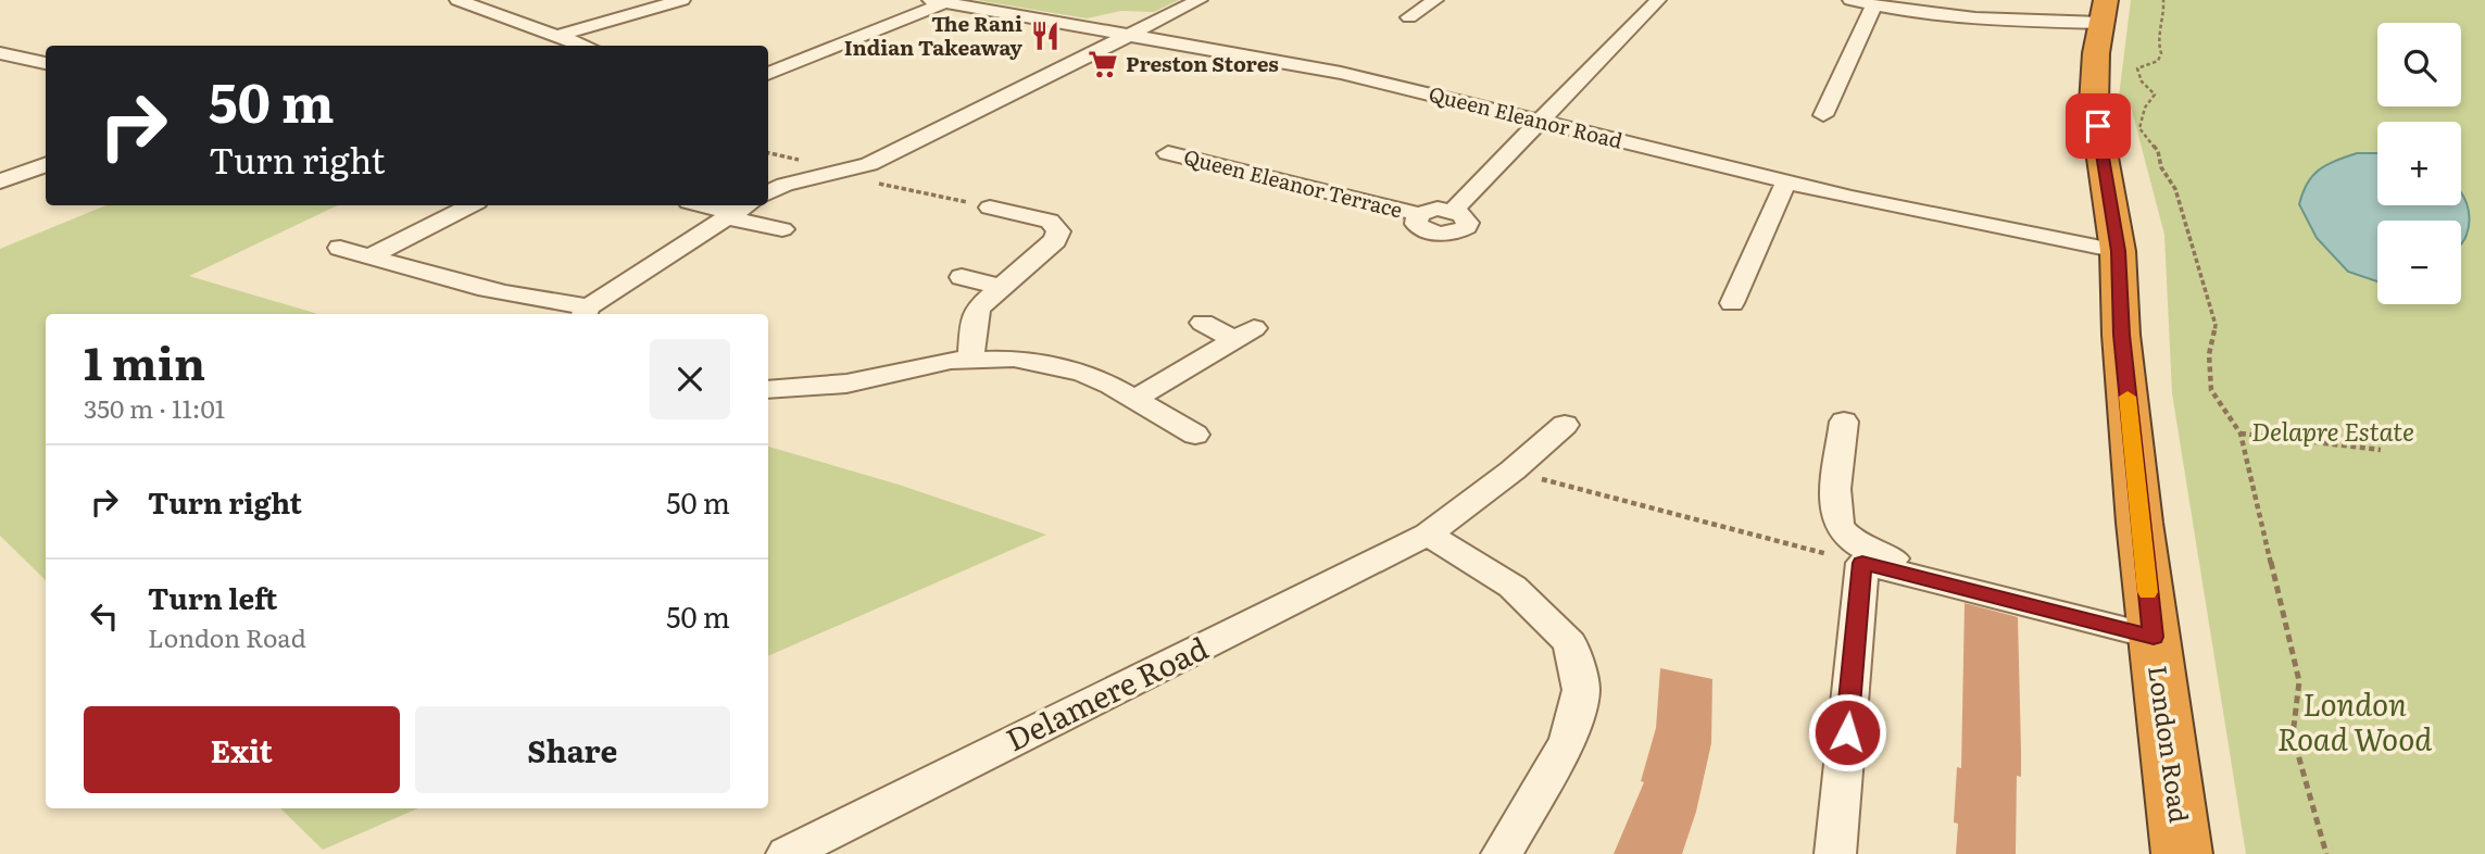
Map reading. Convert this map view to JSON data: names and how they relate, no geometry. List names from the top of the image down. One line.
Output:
{"streets":{"highway":["London Road"],"street":["Queen Eleanor Road","Queen Eleanor Terrace","Delamere Road"]},"crossings":[["Queen Eleanor Road","Queen Eleanor Terrace"],["Queen Eleanor Road","London Road"]],"parks":["Delapre Estate","London Road Wood"],"places":{"restaurant":["The Rani Indian Takeaway"],"supermarket":["Preston Stores"]},"page":{"map_buttons":["+","−"],"turn":["50 m","Turn right"],"heading":["1 min","350 m · 11:01"],"list":[{"name":"Turn right","value":"50 m"},{"name":"Turn left","note":"London Road","value":"50 m"}],"buttons":["Exit","Share"]}}
